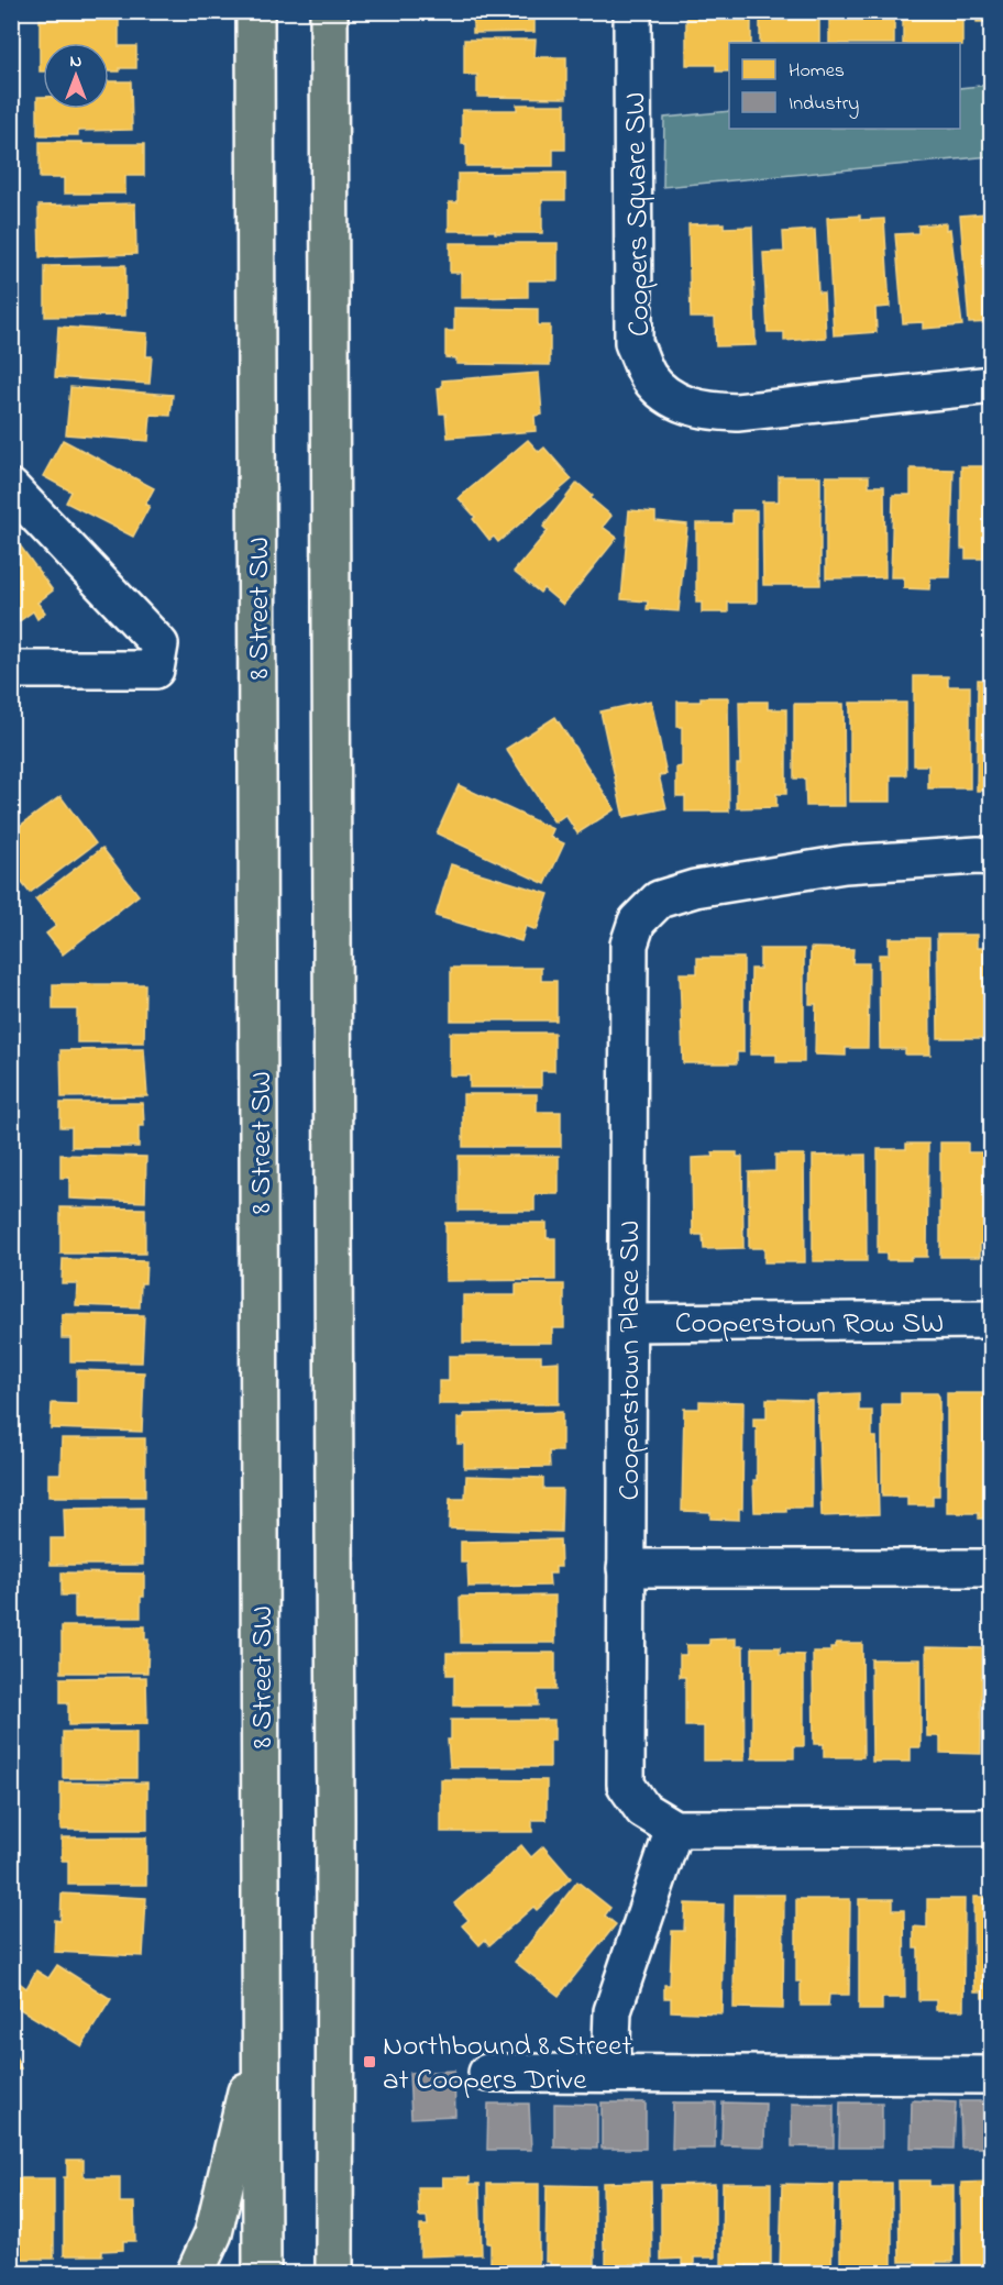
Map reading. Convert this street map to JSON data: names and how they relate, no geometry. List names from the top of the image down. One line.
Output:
{"streets":{"main road":["8 Street SW"],"street":["Coopers Square SW","Cooperstown Row SW","Cooperstown Place SW"]},"crossings":[["Cooperstown Row SW","Cooperstown Place SW"]],"places":{"transit":["Northbound 8 Street at Coopers Drive"]},"legend":["Homes","Industry"],"north":"top"}
